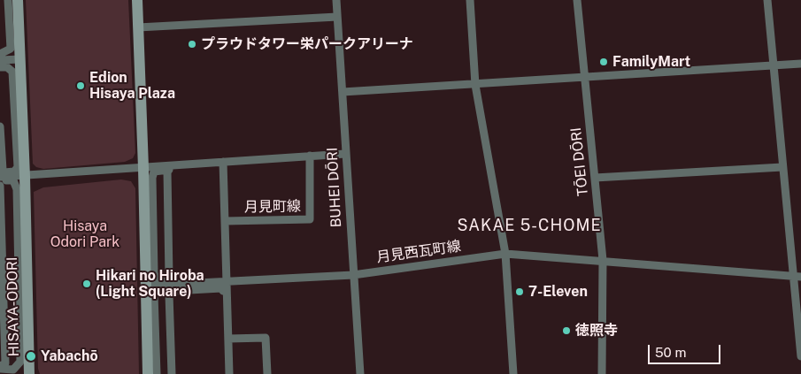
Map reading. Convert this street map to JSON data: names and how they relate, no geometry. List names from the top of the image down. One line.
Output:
{"streets":{"street":["TŌEI DŌRI","BUHEI DŌRI","月見町線","月見西瓦町線","HISAYA-ODORI"]},"crossings":[["TŌEI DŌRI","月見西瓦町線"],["BUHEI DŌRI","月見西瓦町線"]],"districts":["SAKAE 5-CHOME"],"parks":["Hisaya Odori Park"],"places":["プラウドタワー栄パークアリーナ","FamilyMart","Edion Hisaya Plaza","Hikari no Hiroba (Light Square)","7-Eleven","徳照寺","Yabachō"],"scale_bar":"50 m"}
